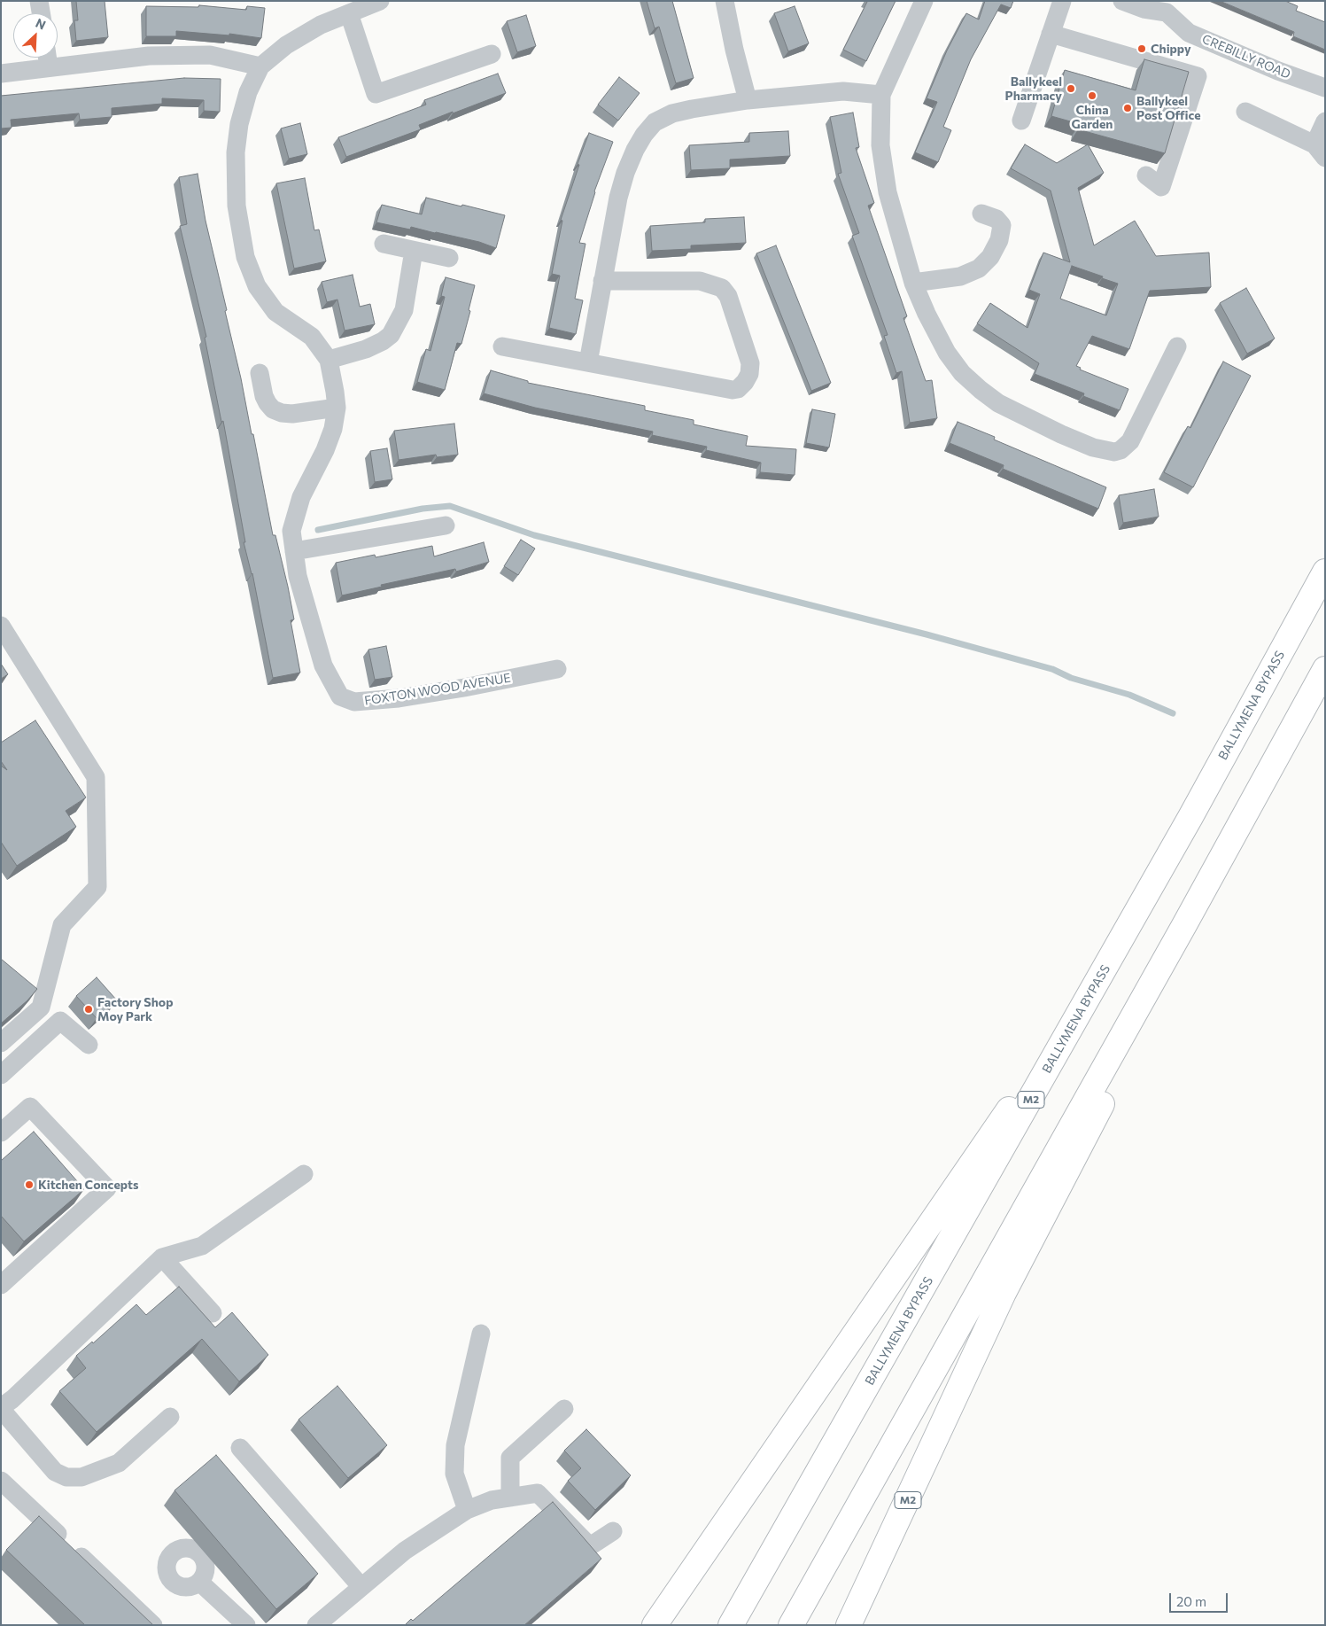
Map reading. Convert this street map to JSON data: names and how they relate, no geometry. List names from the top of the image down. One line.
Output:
{"streets":{"highway":["BALLYMENA BYPASS","M2"],"street":["CREBILLY ROAD","FOXTON WOOD AVENUE"]},"crossings":[["BALLYMENA BYPASS","M2"]],"places":["Chippy","Ballykeel Pharmacy","China Garden","Ballykeel Post Office","Factory Shop Moy Park","Kitchen Concepts"],"scale_bar":"20 m","north":"top right"}
